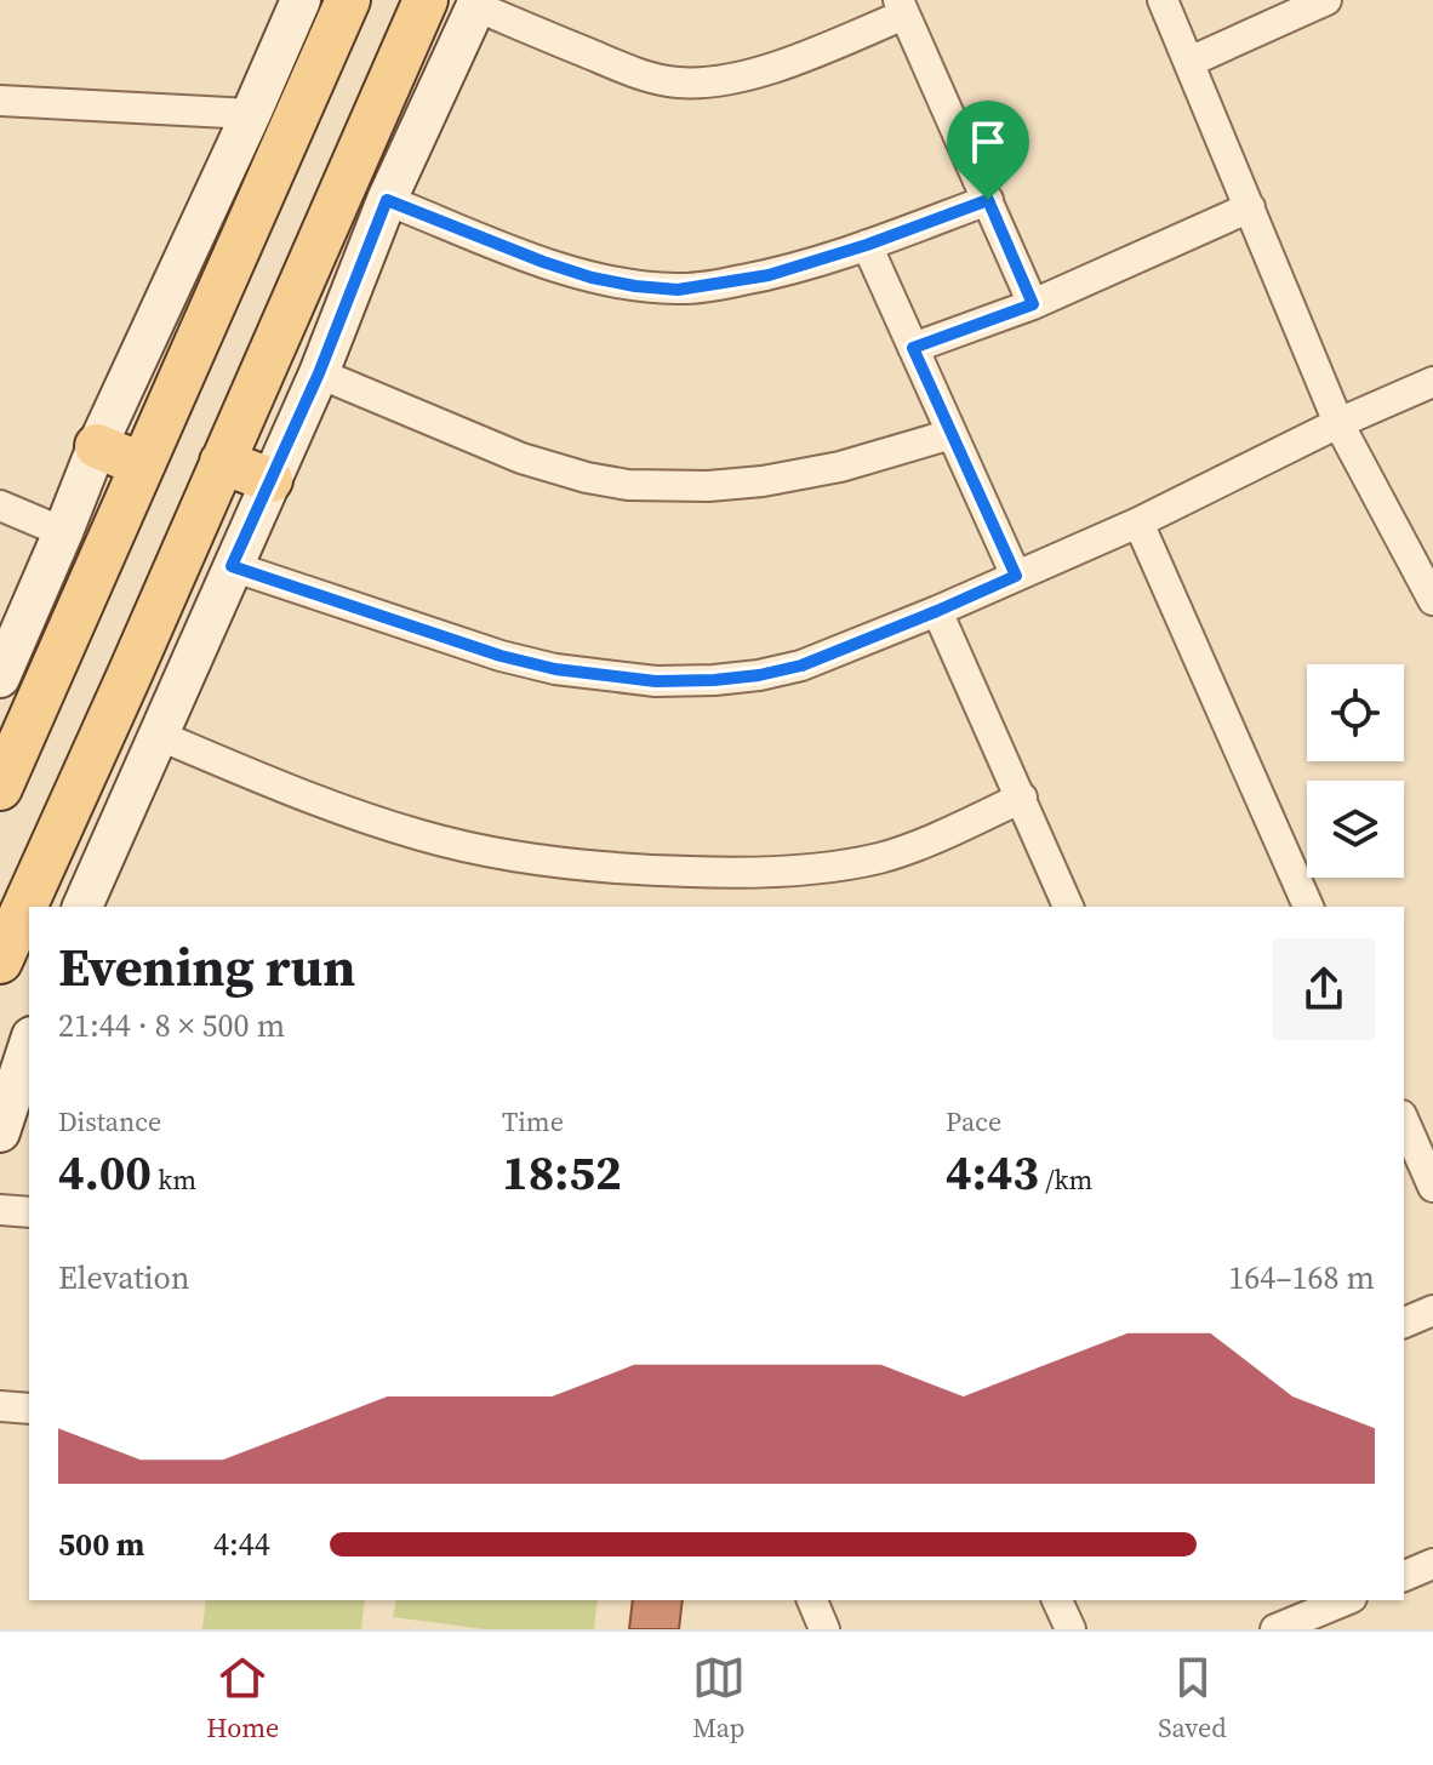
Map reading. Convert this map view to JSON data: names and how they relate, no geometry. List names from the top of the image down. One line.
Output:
{"page":{"heading":["Evening run","21:44 · 8 × 500 m"],"stats":[["Distance","4.00 km"],["Time","18:52"],["Pace","4:43 /km"]],"chart":["Elevation","164–168 m"],"list":[{"name":"500 m","note":"4:44"}],"tabs":["Home","Map","Saved"]}}
